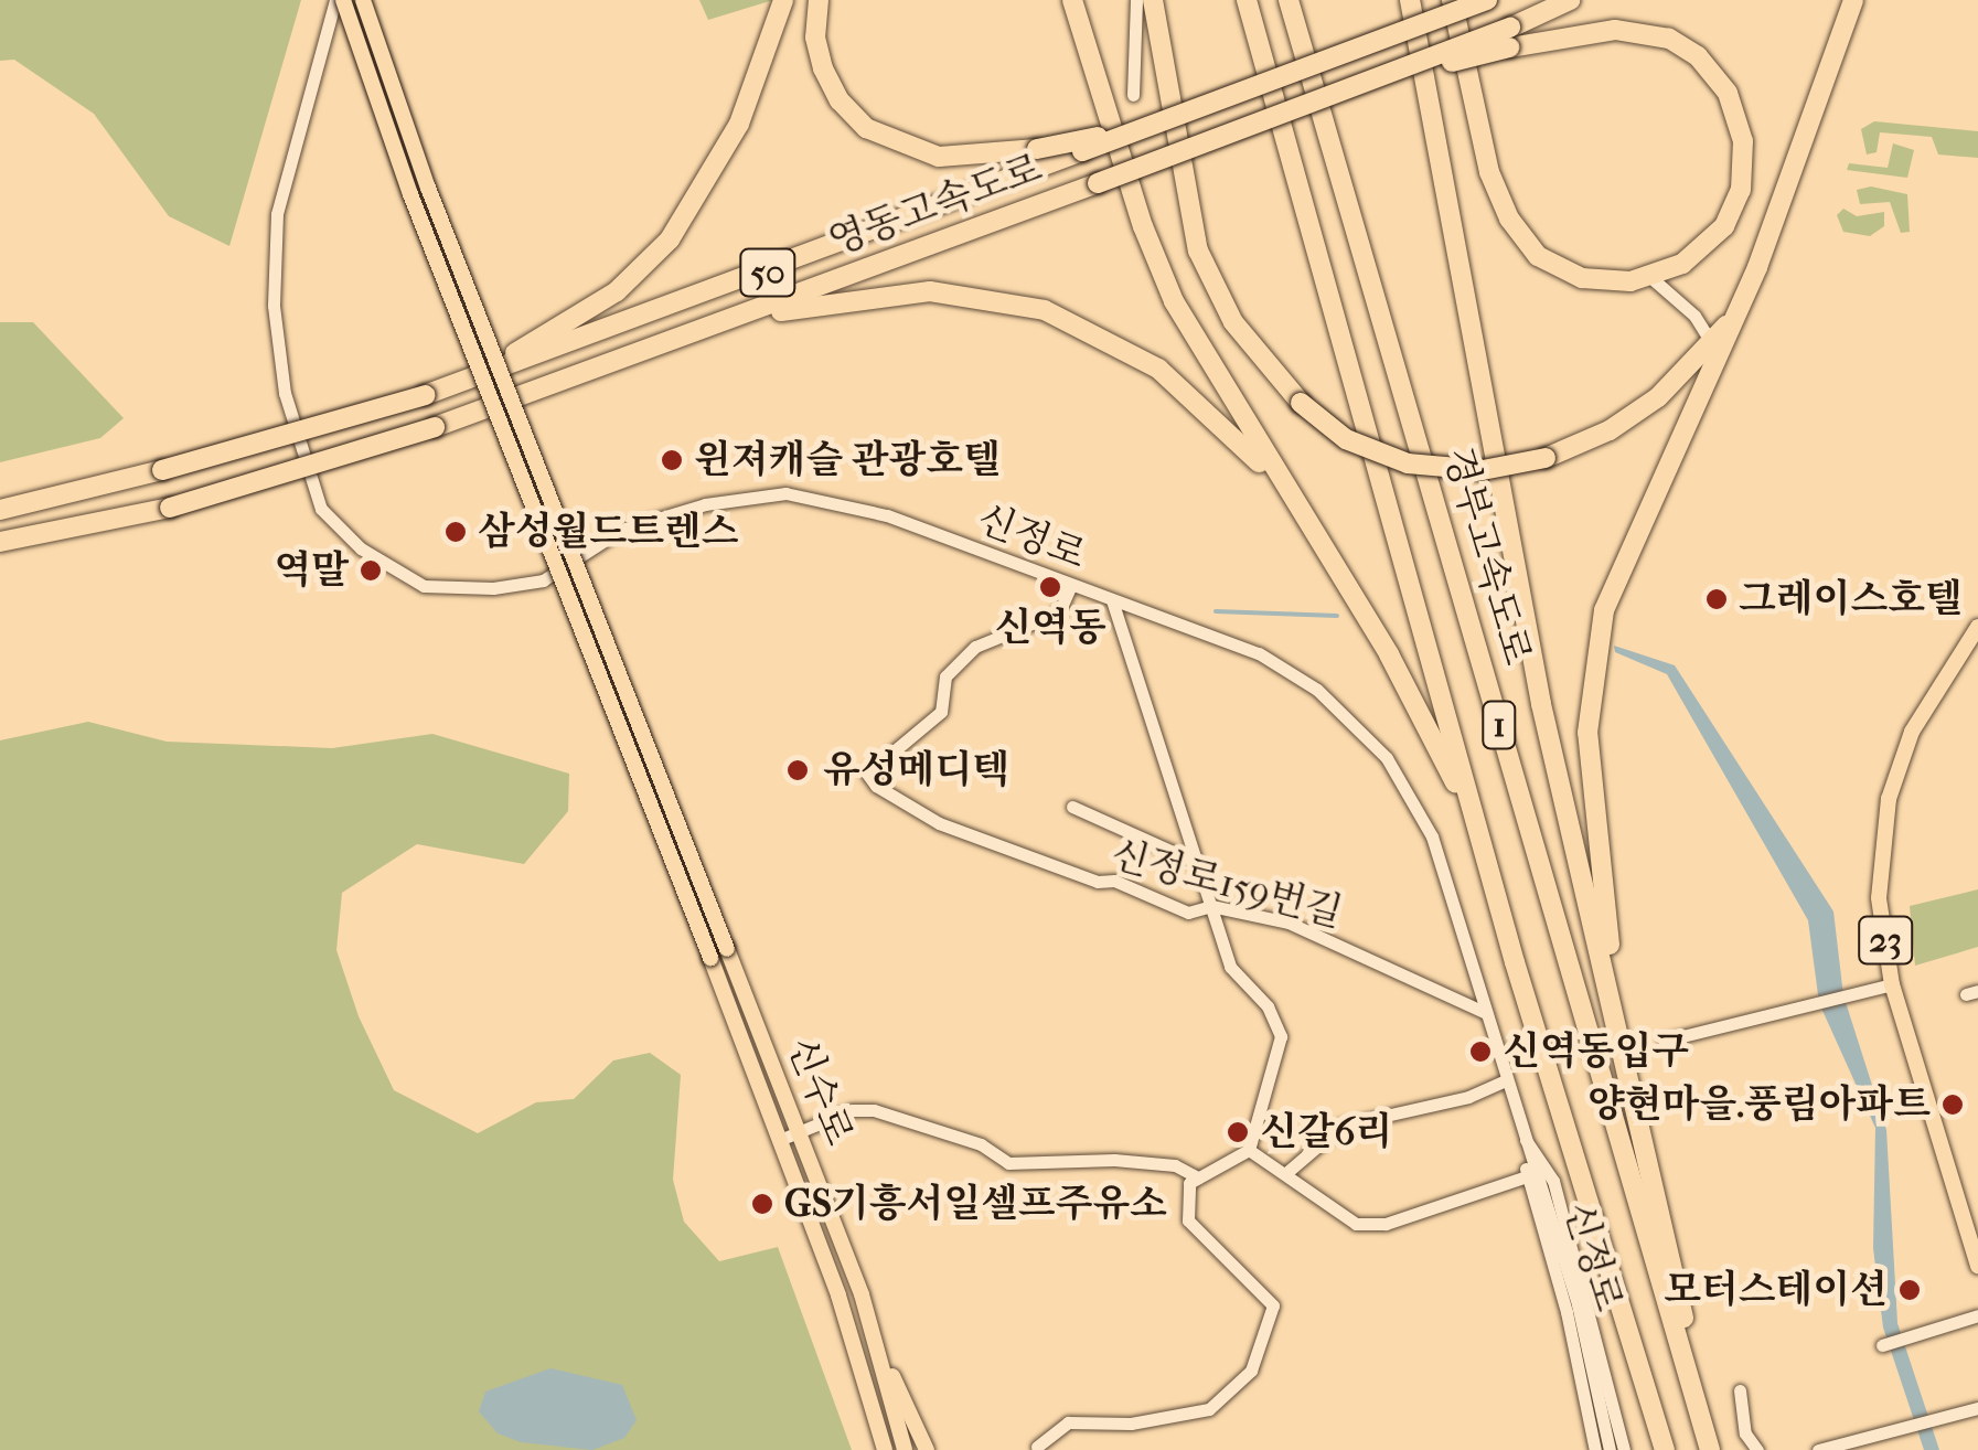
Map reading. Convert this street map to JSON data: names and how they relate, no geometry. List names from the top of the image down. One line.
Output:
{"streets":{"highway":["영동고속도로","50","경부고속도로","1"],"main road":["23","신수로"],"street":["신정로","신정로159번길"]},"crossings":[["신정로","신정로159번길"],["신정로","신수로"]],"places":["윈져캐슬 관광호텔","삼성월드트렌스","역말","신역동","그레이스호텔","유성메디텍","신역동입구","양현마을.풍림아파트","신갈6리","GS기흥서일셀프주유소","모터스테이션"]}
